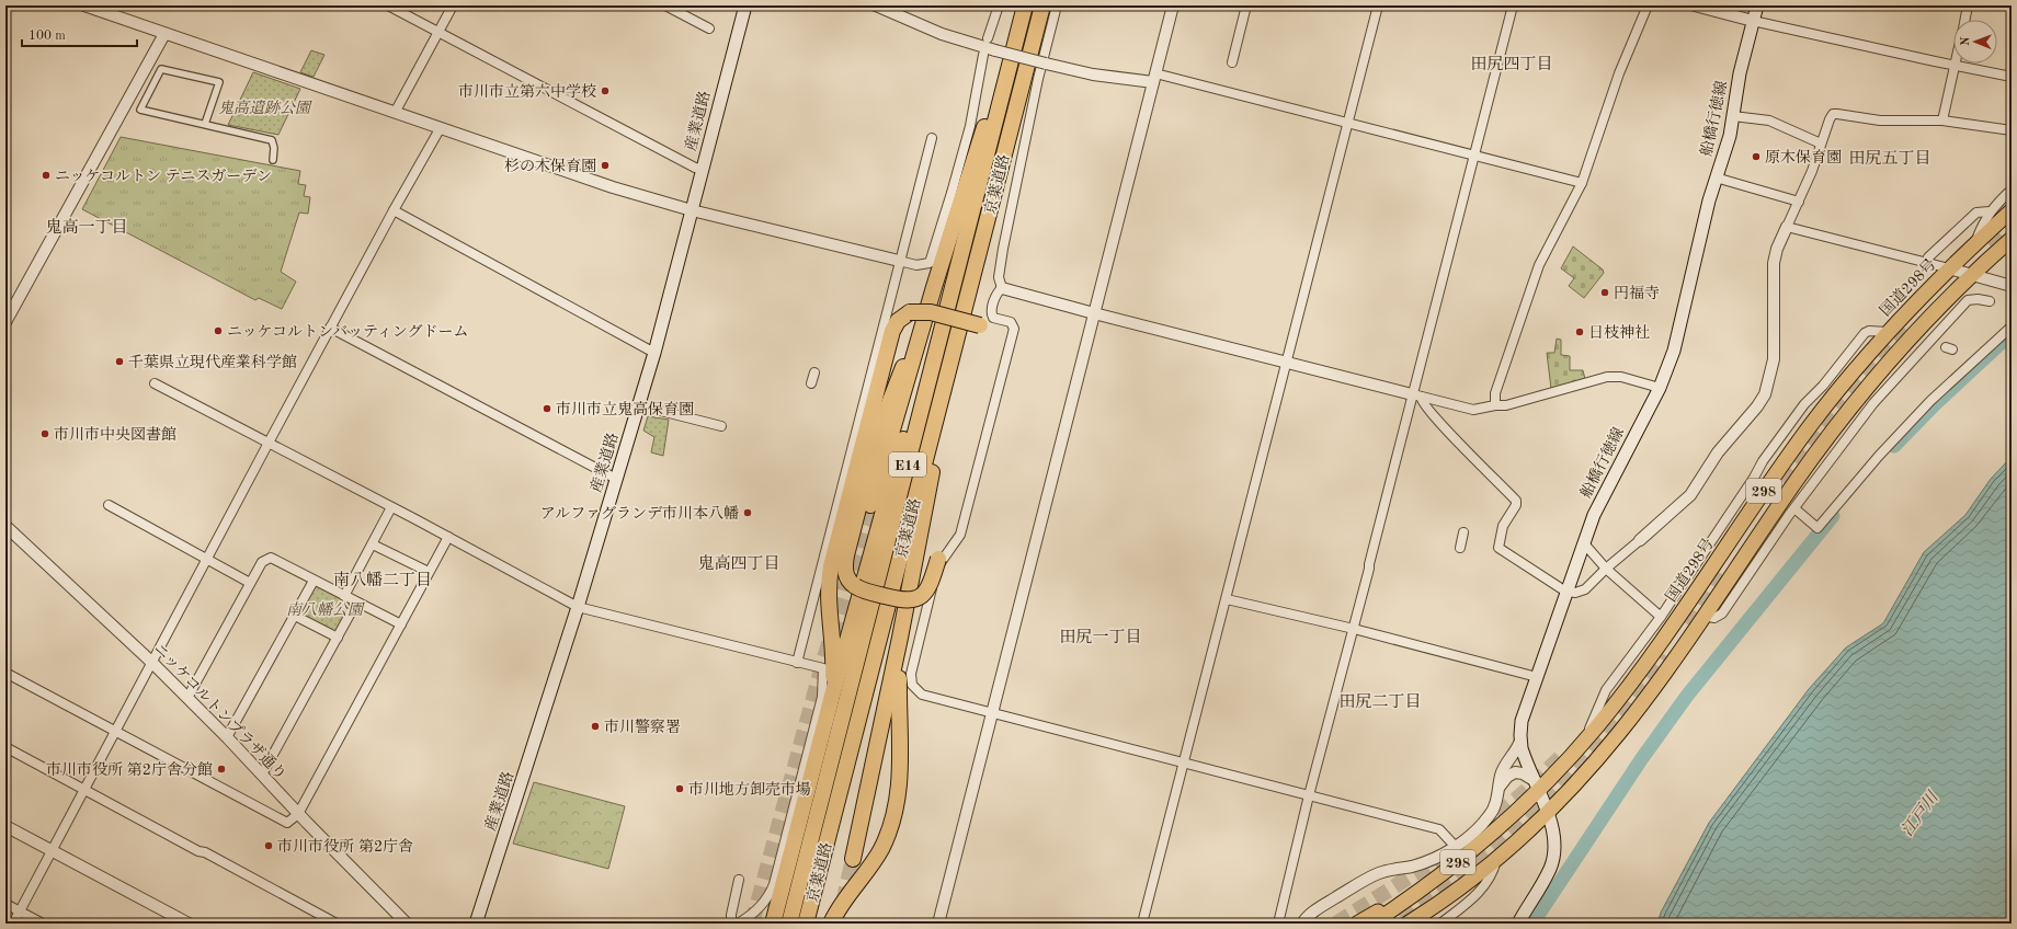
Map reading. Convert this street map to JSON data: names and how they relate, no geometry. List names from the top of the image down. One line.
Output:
{"streets":{"highway":["京葉道路","国道298号","E14","298"],"main road":["船橋行徳線","産業道路"],"street":["ニッケコルトンプラザ通り"]},"crossings":[["船橋行徳線","国道298号"],["船橋行徳線","298"],["国道298号","298"]],"districts":["田尻四丁目","田尻五丁目","鬼高一丁目","鬼高四丁目","南八幡二丁目","田尻一丁目","田尻二丁目"],"water":["江戸川"],"parks":["鬼高遺跡公園","南八幡公園"],"places":["市川市立第六中学校","原木保育園","杉の木保育園","ニッケコルトン テニスガーデン","円福寺","ニッケコルトンバッティングドーム","日枝神社","千葉県立現代産業科学館","市川市立鬼高保育園","市川市中央図書館","アルファグランデ市川本八幡","市川警察署","市川市役所 第2庁舎分館","市川地方卸売市場","市川市役所 第2庁舎"],"scale_bar":"100 m","north":"left"}
